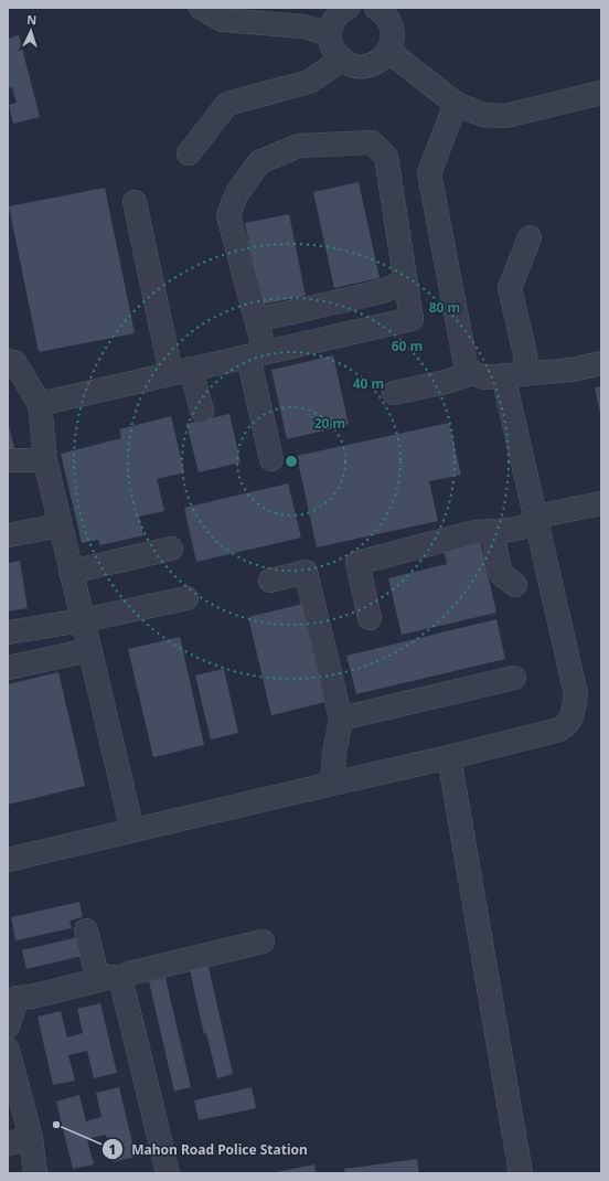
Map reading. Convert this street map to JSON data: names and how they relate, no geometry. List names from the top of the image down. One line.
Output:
{"places":["Mahon Road Police Station"],"north":"top","rings":["80 m","60 m","40 m","20 m"]}
